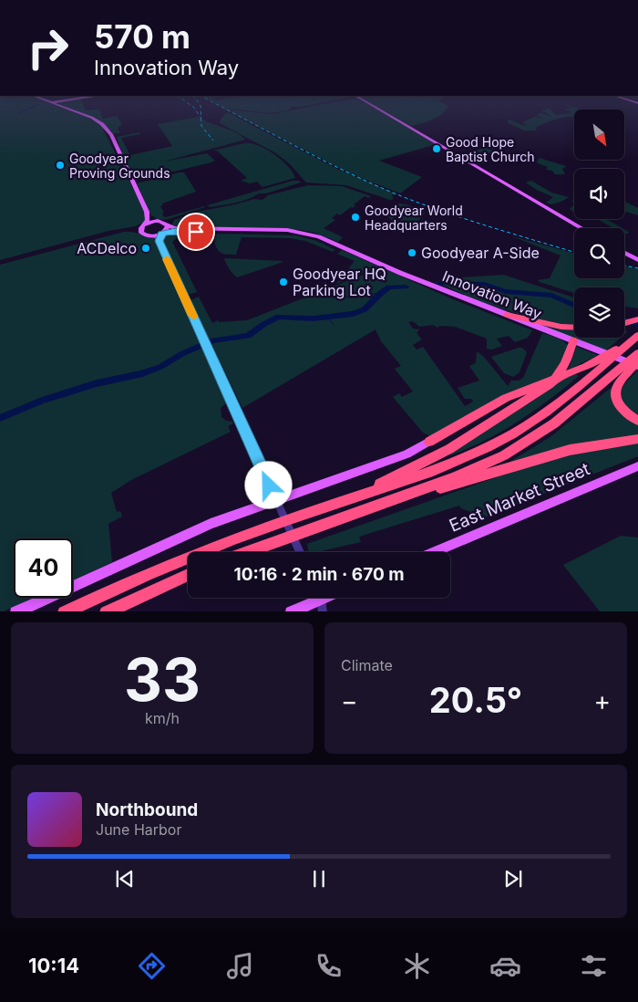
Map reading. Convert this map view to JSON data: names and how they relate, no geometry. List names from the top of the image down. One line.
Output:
{"streets":{"main road":["Innovation Way","East Market Street"]},"places":["Good Hope Baptist Church","Goodyear Proving Grounds","Goodyear World Headquarters","ACDelco","Goodyear A-Side","Goodyear HQ Parking Lot"],"north":"bottom right","page":{"turn":["570 m","Innovation Way"],"limit":"40","trip":"10:16 · 2 min · 670 m","tile":[["33","km/h"],"Climate"],"heat":["−","20.5°","+"],"song":["Northbound","June Harbor"],"tabs":"10:14"}}
